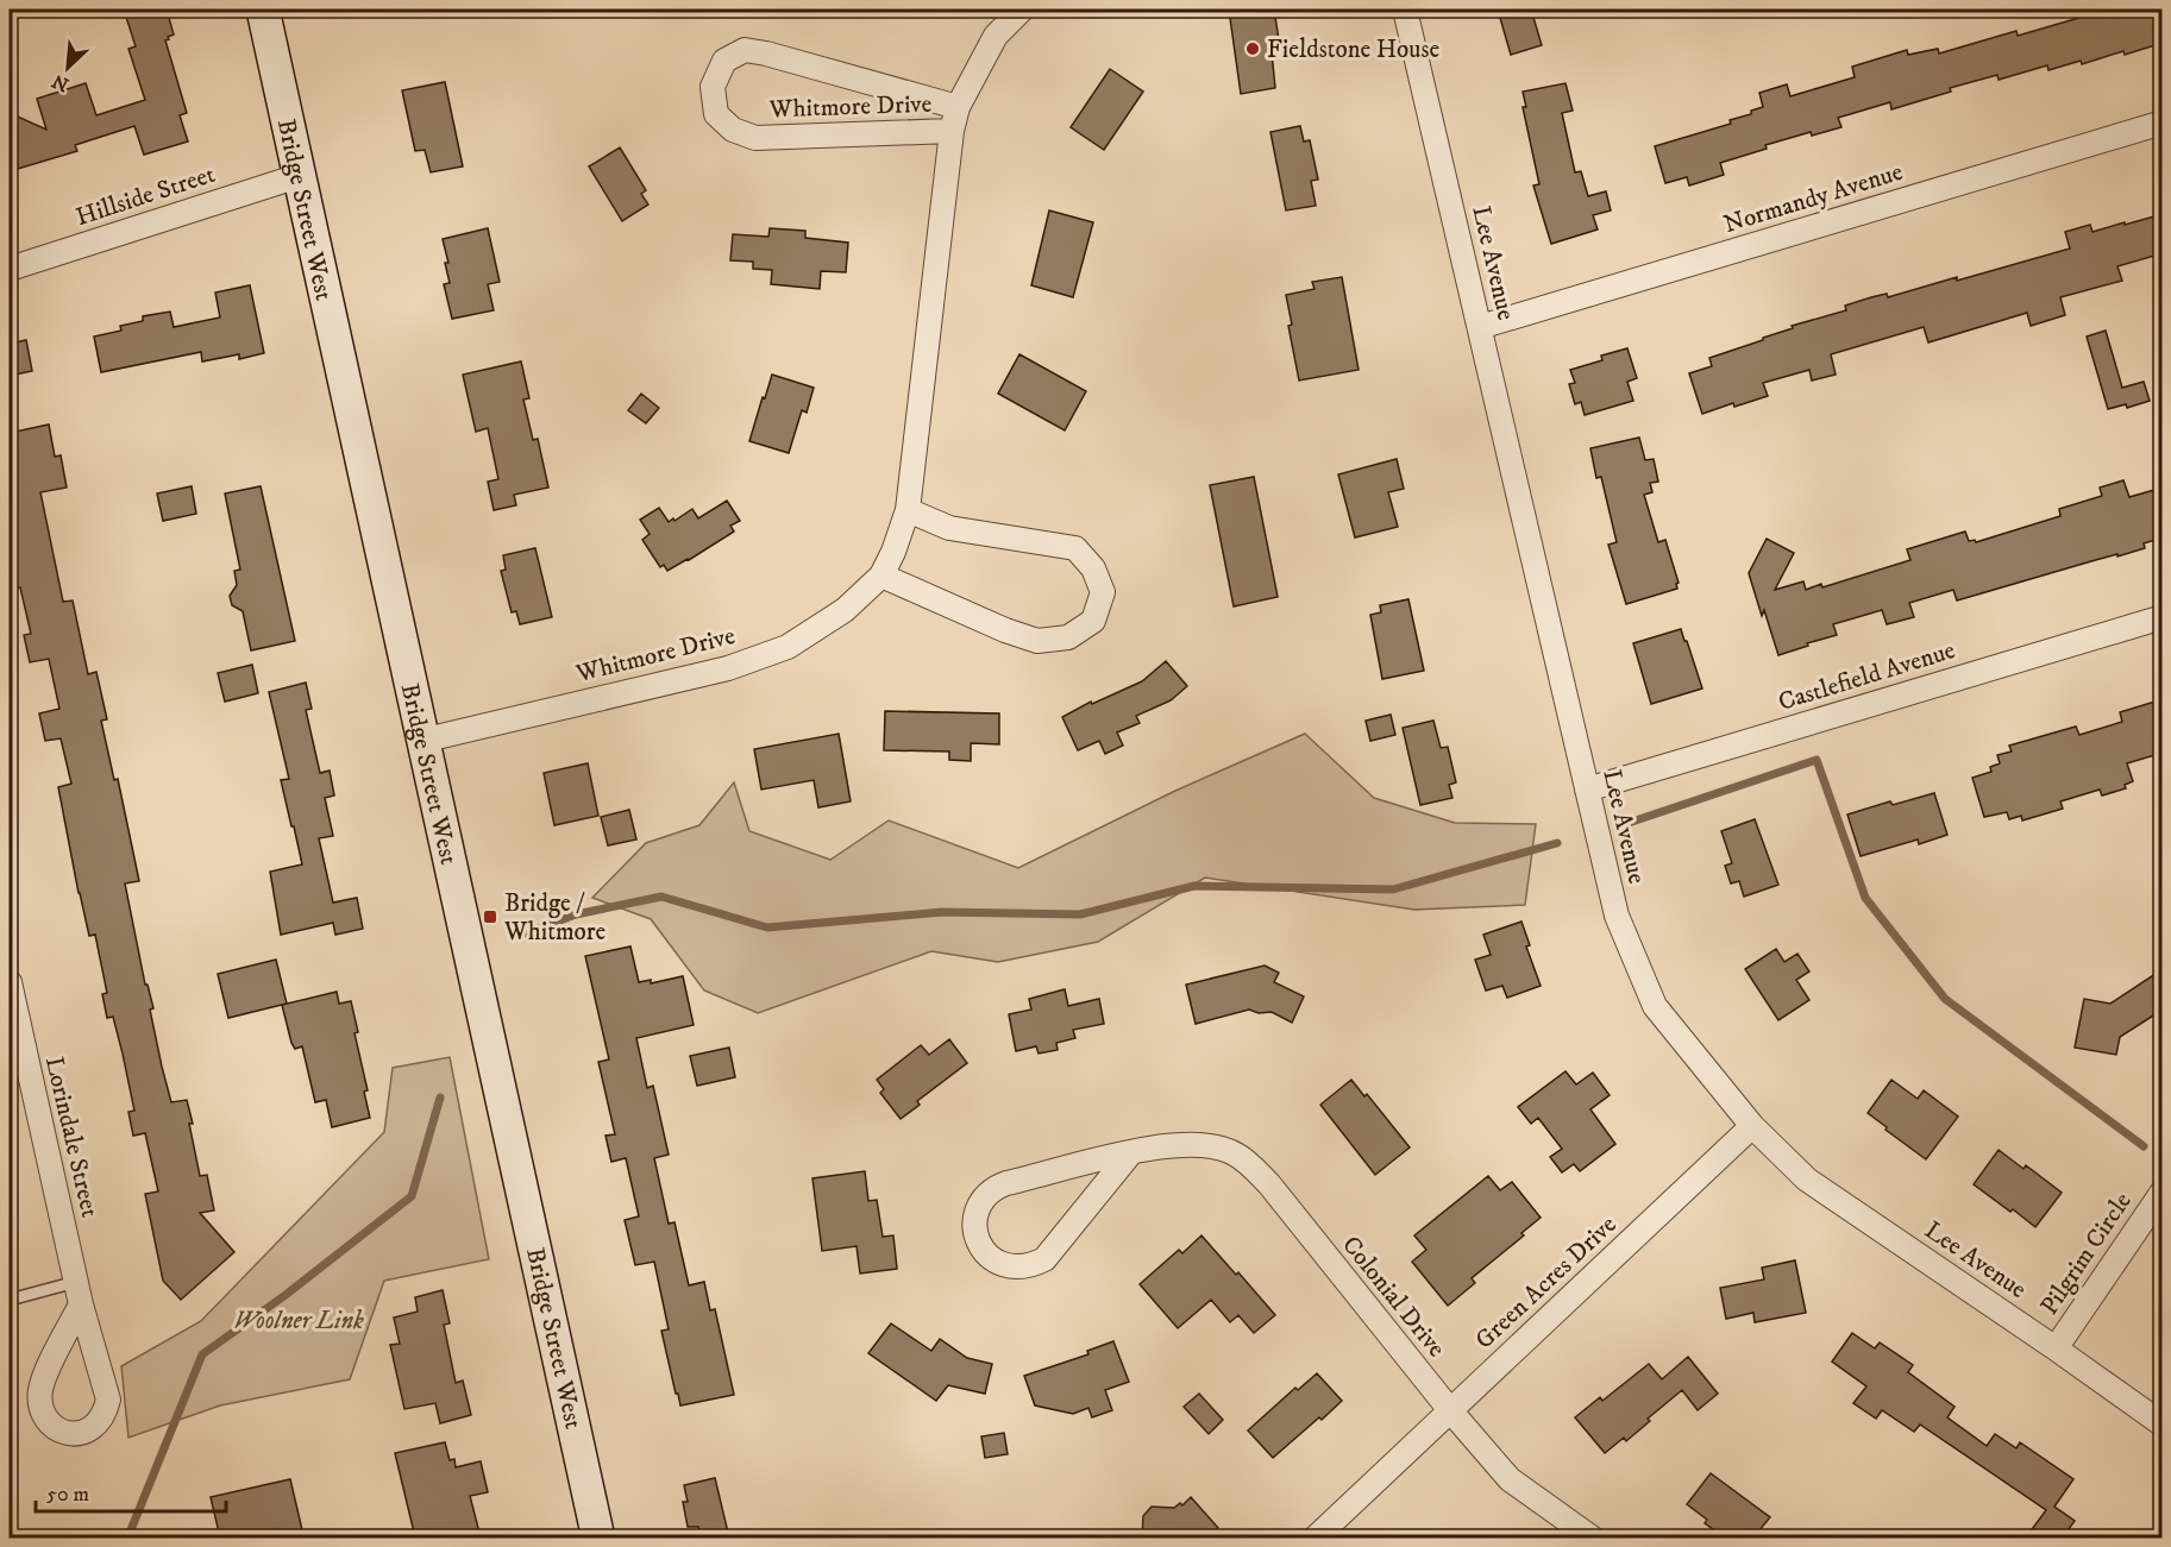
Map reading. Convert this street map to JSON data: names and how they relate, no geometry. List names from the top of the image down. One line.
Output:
{"streets":{"main road":["Bridge Street West"],"street":["Whitmore Drive","Hillside Street","Normandy Avenue","Lee Avenue","Castlefield Avenue","Lorindale Street","Pilgrim Circle","Green Acres Drive","Colonial Drive"]},"crossings":[["Whitmore Drive","Bridge Street West"],["Hillside Street","Bridge Street West"],["Normandy Avenue","Lee Avenue"],["Lee Avenue","Castlefield Avenue"],["Lee Avenue","Pilgrim Circle"],["Lee Avenue","Green Acres Drive"],["Green Acres Drive","Colonial Drive"]],"parks":["Woolner Link"],"places":{"other":["Fieldstone House"],"transit":["Bridge / Whitmore"]},"scale_bar":"50 m","north":"bottom left"}
